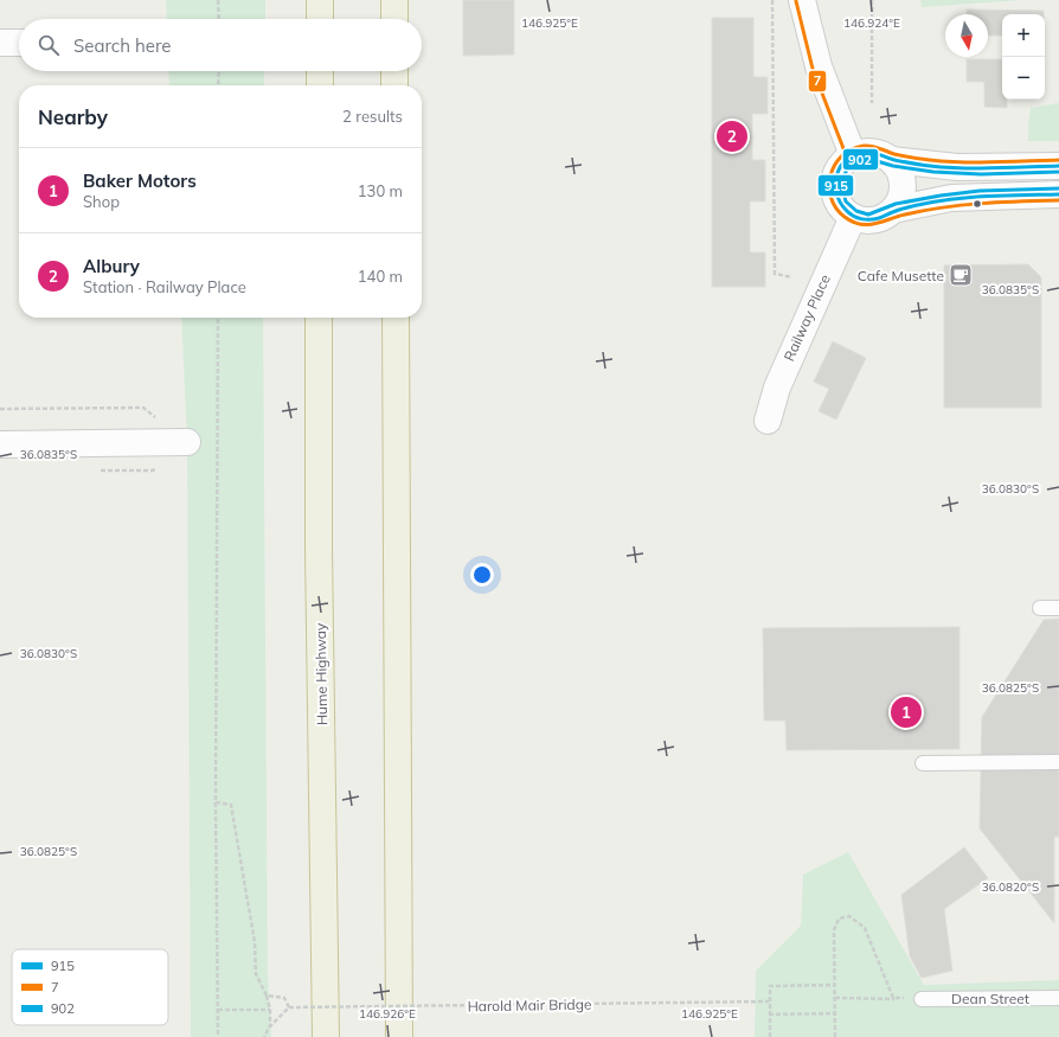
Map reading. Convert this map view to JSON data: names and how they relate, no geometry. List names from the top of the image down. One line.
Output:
{"streets":{"highway":["Hume Highway"],"street":["Railway Place"],"lane":["Dean Street"],"path":["Harold Mair Bridge"]},"places":{"cafe":["Cafe Musette"]},"lines":["transit line 7","transit line 915","transit line 902"],"legend":["915","7","902"],"north":"bottom","page":{"map_buttons":["+","−"],"search":"Search here","heading":["Nearby","2 results"],"pins":["2","1"],"list":[{"mark":"1","name":"Baker Motors","note":"Shop","value":"130 m"},{"mark":"2","name":"Albury","note":"Station · Railway Place","value":"140 m"}]},"coordinates":["146.925°E","146.924°E","36.0835°S","36.0830°S","36.0825°S","36.0820°S","146.926°E"]}
